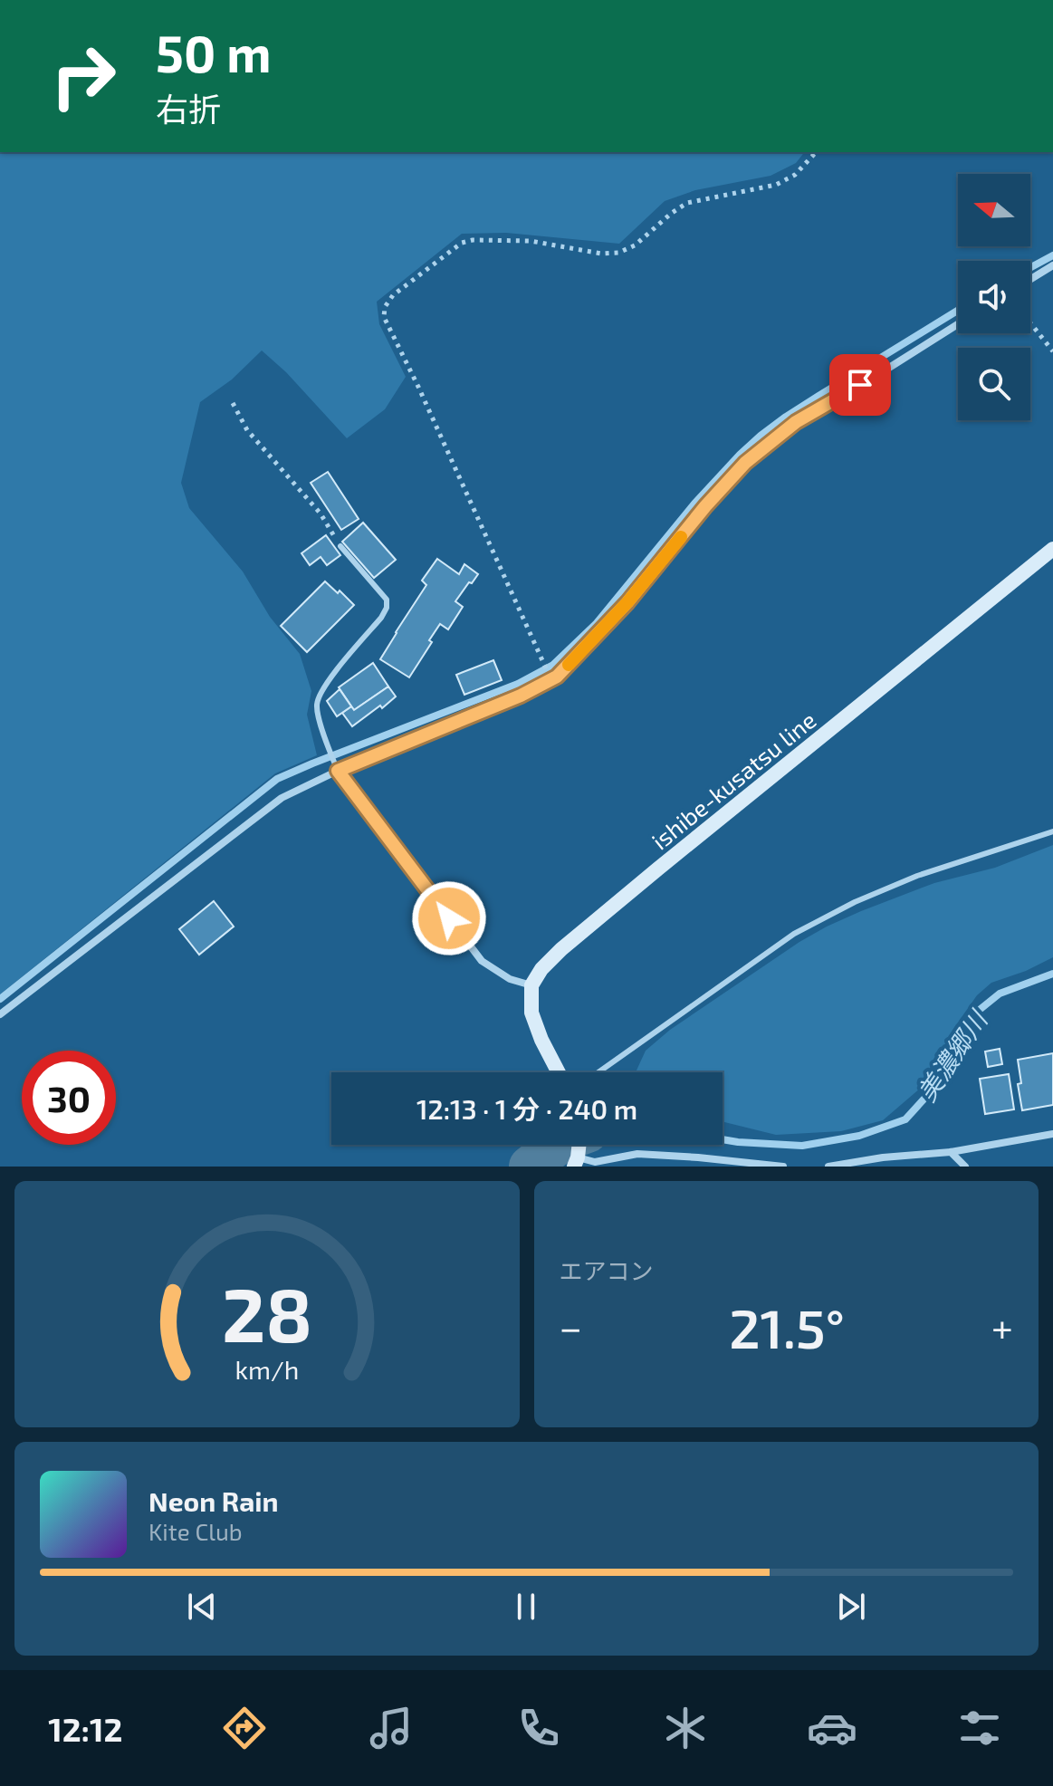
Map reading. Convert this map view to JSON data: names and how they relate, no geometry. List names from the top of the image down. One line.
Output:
{"streets":{"main road":["ishibe-kusatsu line"]},"water":["美濃郷川"],"north":"left","page":{"turn":["50 m","右折"],"limit":"30","trip":"12:13 · 1 分 · 240 m","tile":"エアコン","heat":["−","21.5°","+"],"song":["Neon Rain","Kite Club"],"tabs":"12:12","gauge":["28","km/h"]}}
